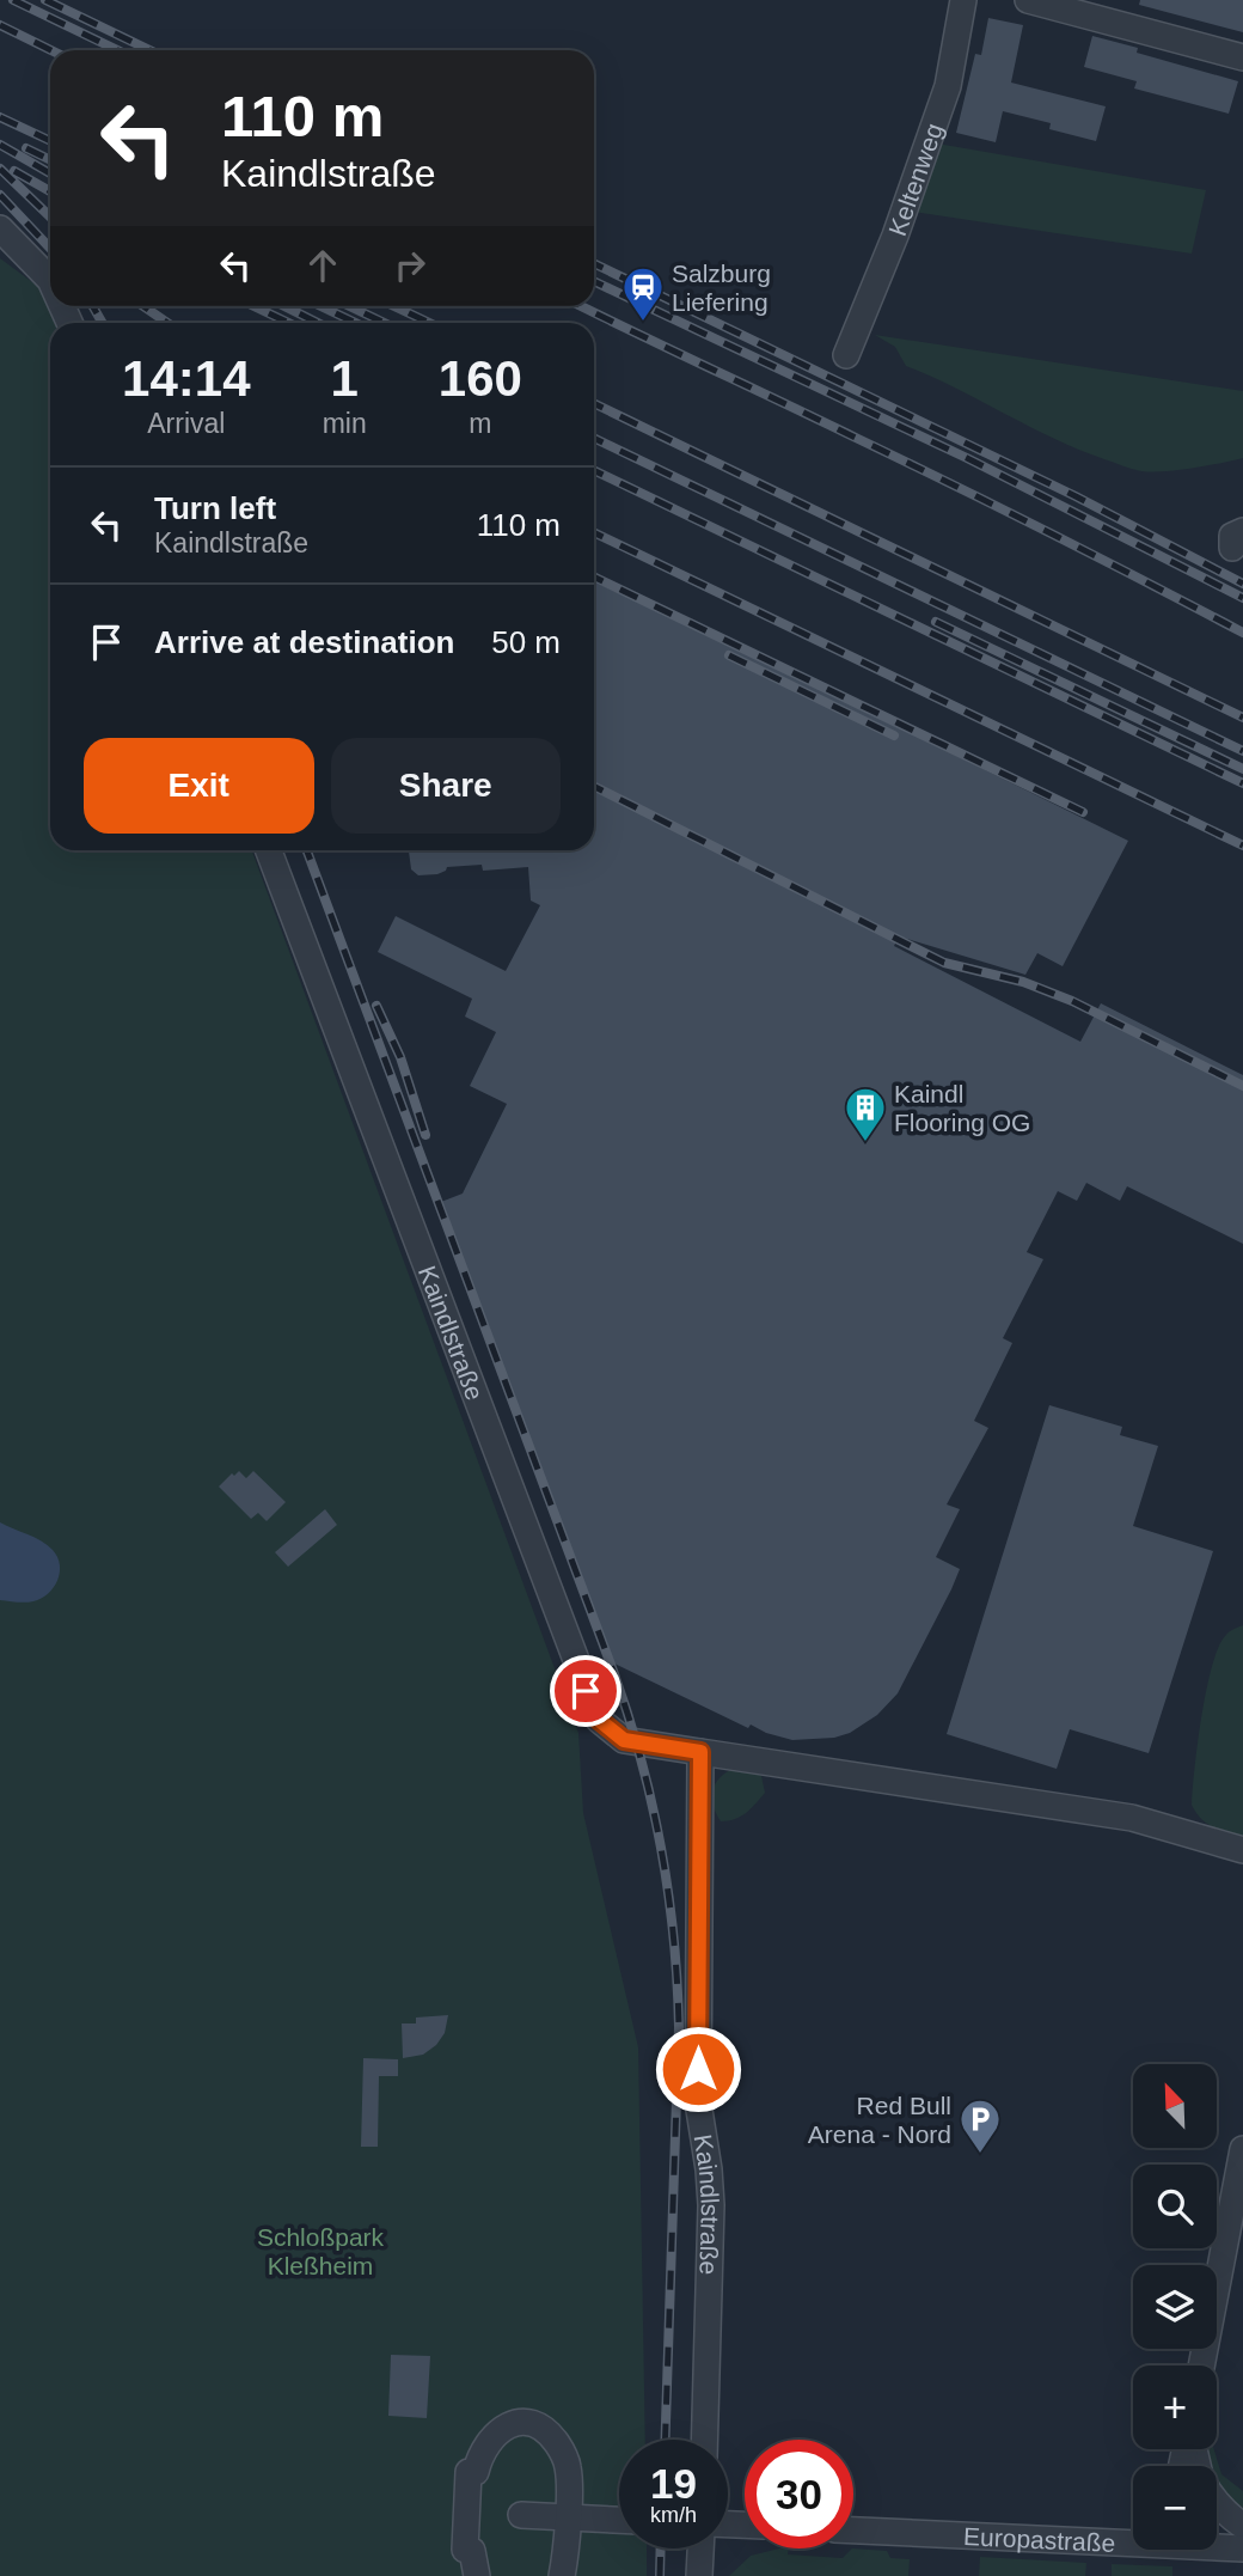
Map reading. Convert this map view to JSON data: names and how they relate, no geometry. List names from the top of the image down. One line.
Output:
{"streets":{"street":["Keltenweg","Kaindlstraße","Europastraße"]},"parks":["Schloßpark Kleßheim"],"places":{"station":["Salzburg Liefering"],"building":["Kaindl Flooring OG"],"parking":["Red Bull Arena - Nord"]},"north":"top left","page":{"turn":["110 m","Kaindlstraße"],"eta":["14:14","Arrival","1","min","160","m"],"list":[{"name":"Turn left","note":"Kaindlstraße","value":"110 m"},{"name":"Arrive at destination","value":"50 m"}],"buttons":["Exit","Share"],"map_buttons":["+","−"],"speed":"19 km/h","limit":"30"}}
